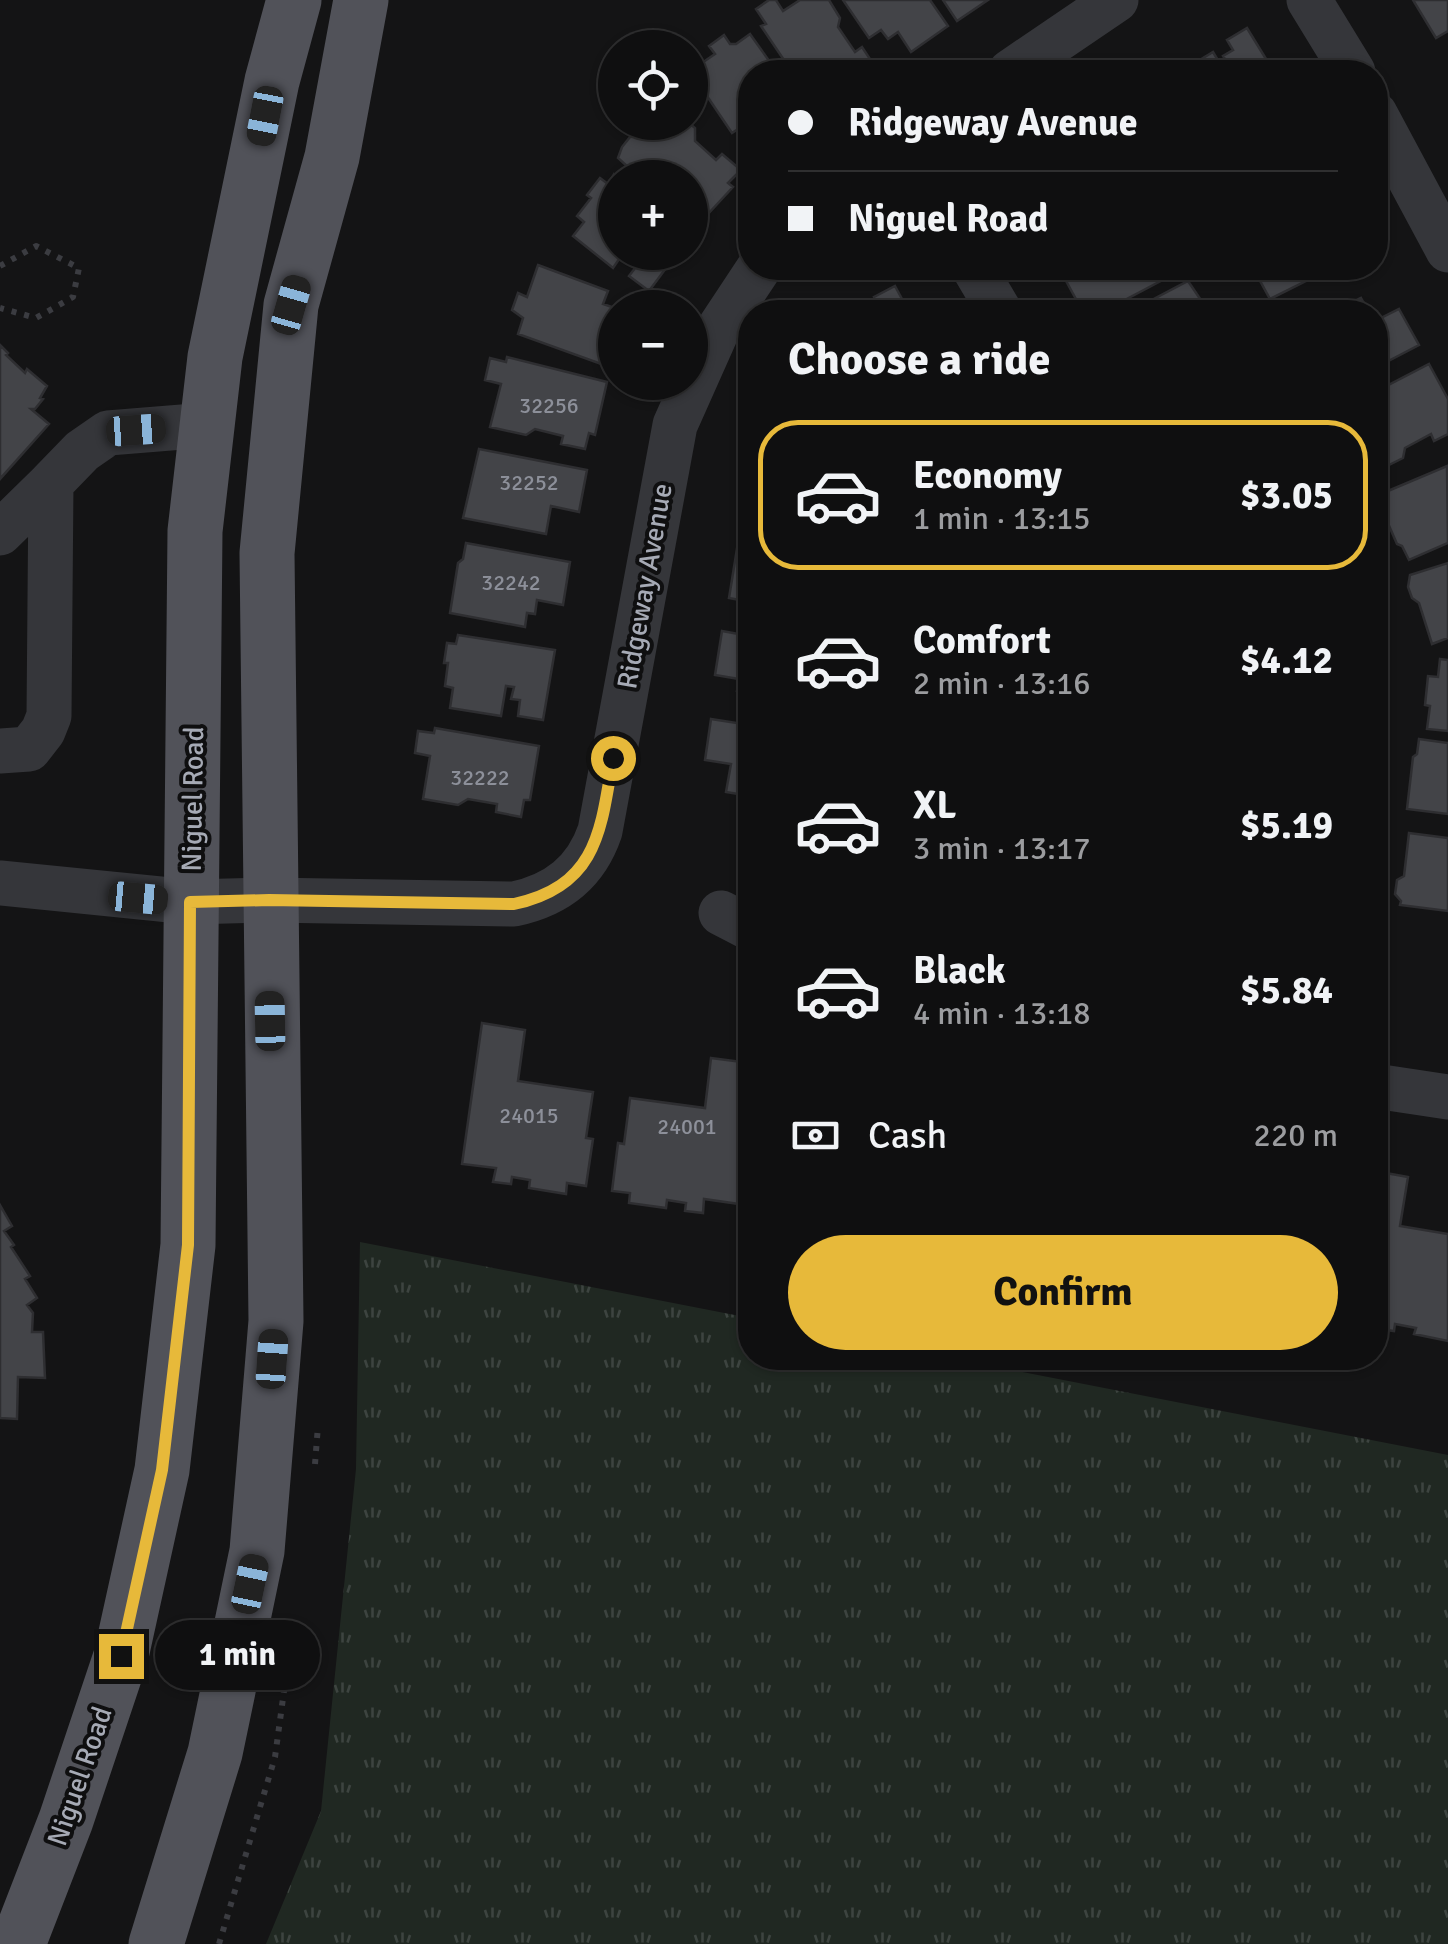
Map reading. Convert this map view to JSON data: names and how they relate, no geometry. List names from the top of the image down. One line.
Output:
{"streets":{"main road":["Niguel Road"],"street":["Ridgeway Avenue"]},"crossings":[["Ridgeway Avenue","Niguel Road"]],"house_numbers":["32256","32252","32242","32222","24015","24001"],"page":{"map_buttons":["+","−"],"banner":["Ridgeway Avenue","Niguel Road"],"heading":"Choose a ride","list":[{"name":"Economy","note":"1 min · 13:15","value":"$3.05"},{"name":"Comfort","note":"2 min · 13:16","value":"$4.12"},{"name":"XL","note":"3 min · 13:17","value":"$5.19"},{"name":"Black","note":"4 min · 13:18","value":"$5.84"}],"pay":["Cash","220 m"],"buttons":"Confirm","bubble":"1 min"}}
